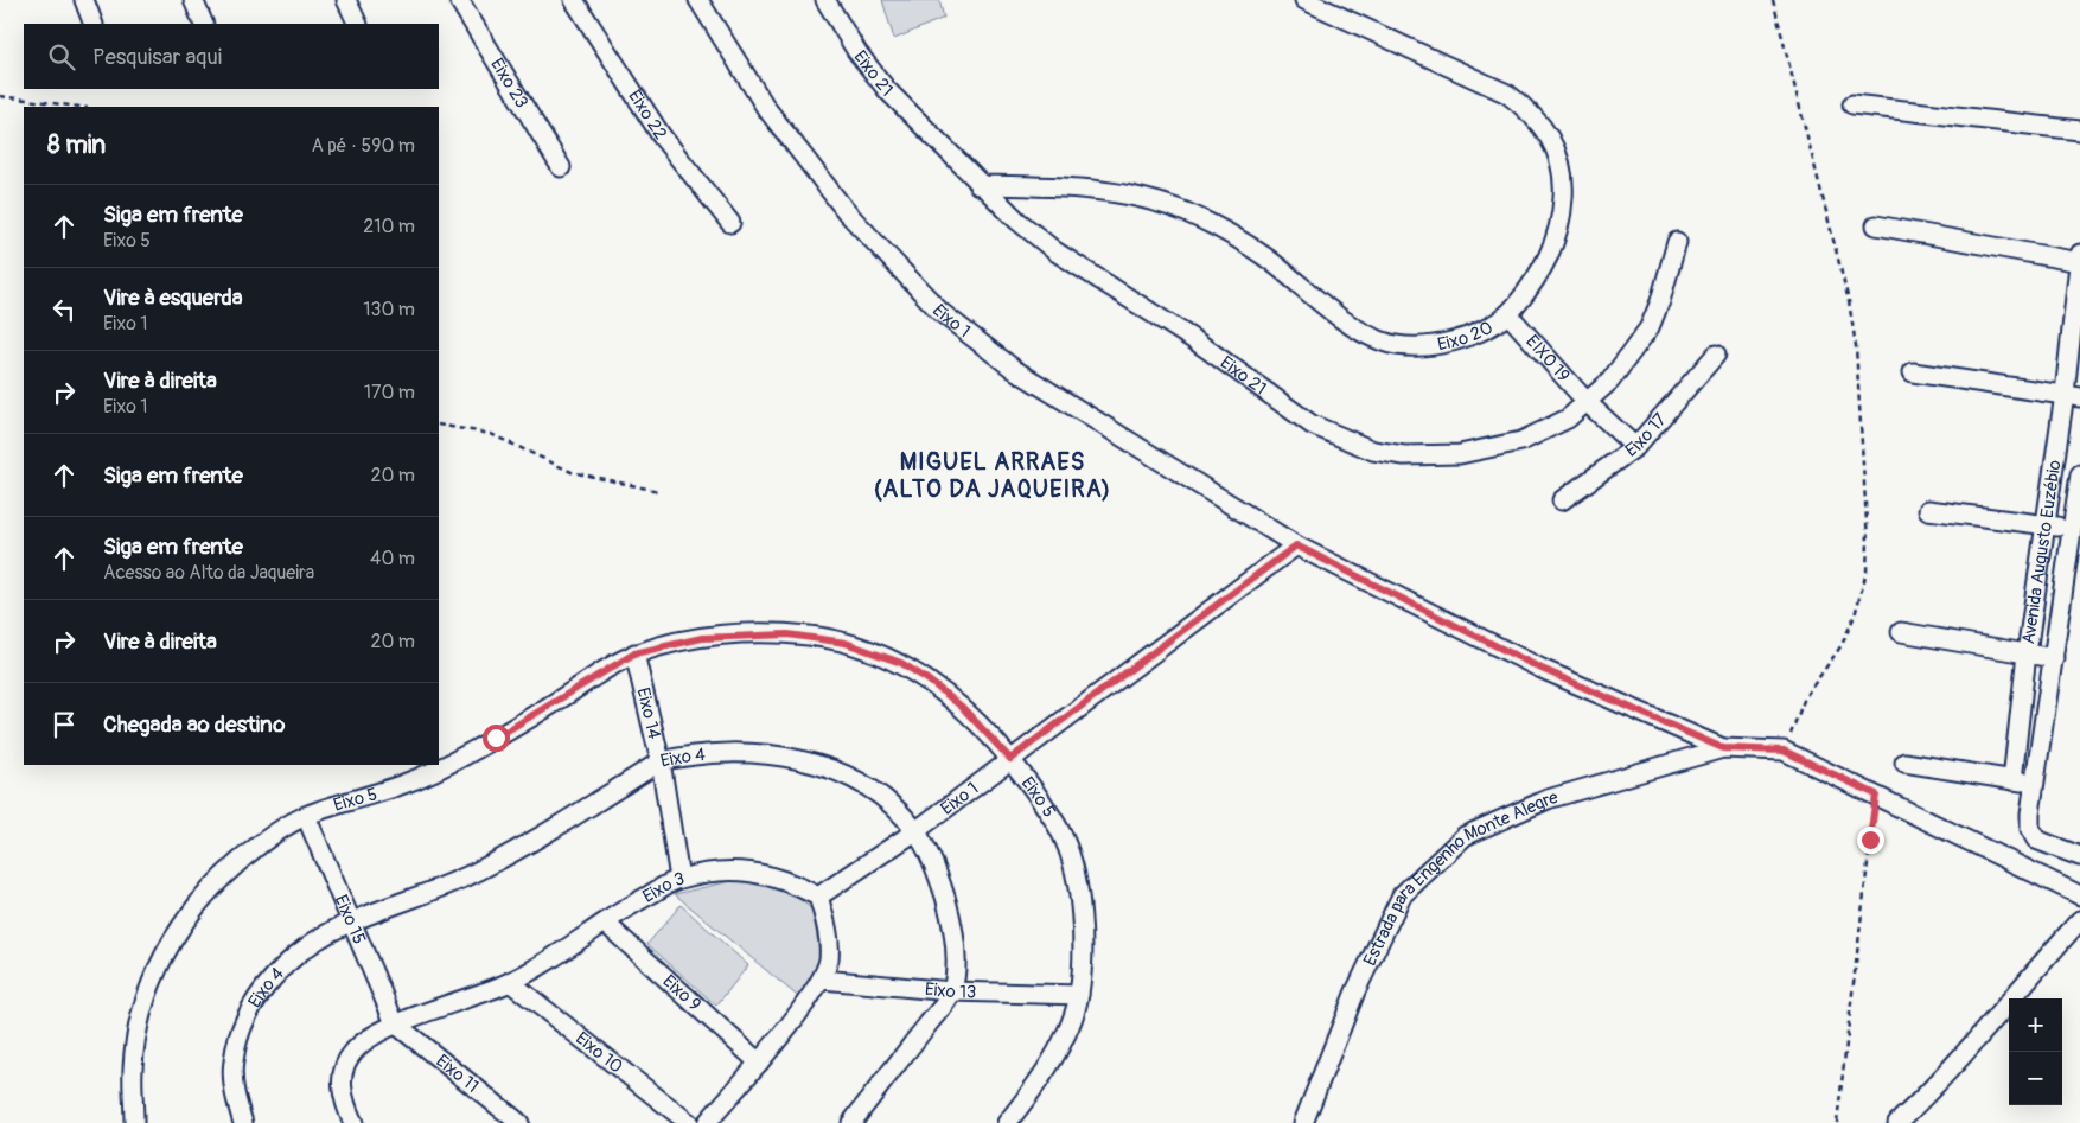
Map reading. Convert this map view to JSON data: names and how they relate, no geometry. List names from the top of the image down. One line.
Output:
{"streets":{"street":["Eixo 21","Eixo 23","Eixo 22","Eixo 1","Eixo 20","EIXO 19","Eixo 17","Avenida Augusto Euzébio","Eixo 14","Eixo 4","Eixo 5","Estrada para Engenho Monte Alegre","Eixo 3","Eixo 15","Eixo 13","Eixo 9","Eixo 10","Eixo 11"]},"crossings":[["Eixo 21","Eixo 20"],["Eixo 21","EIXO 19"],["Eixo 1","Eixo 4"],["Eixo 1","Eixo 5"],["Eixo 1","Estrada para Engenho Monte Alegre"],["Eixo 1","Eixo 3"],["Eixo 20","EIXO 19"],["EIXO 19","Eixo 17"],["Eixo 14","Eixo 4"],["Eixo 14","Eixo 5"],["Eixo 14","Eixo 3"],["Eixo 4","Eixo 15"],["Eixo 4","Eixo 13"],["Eixo 5","Eixo 15"],["Eixo 5","Eixo 13"],["Eixo 3","Eixo 15"],["Eixo 3","Eixo 9"],["Eixo 3","Eixo 10"],["Eixo 3","Eixo 11"],["Eixo 15","Eixo 11"]],"districts":["MIGUEL ARRAES (ALTO DA JAQUEIRA)"],"page":{"search":"Pesquisar aqui","heading":["8 min","A pé · 590 m"],"list":[["Siga em frente","Eixo 5","210 m"],["Vire à esquerda","Eixo 1","130 m"],["Vire à direita","Eixo 1","170 m"],["Siga em frente","20 m"],["Siga em frente","Acesso ao Alto da Jaqueira","40 m"],["Vire à direita","20 m"],"Chegada ao destino"],"map_buttons":["+","−"]}}
